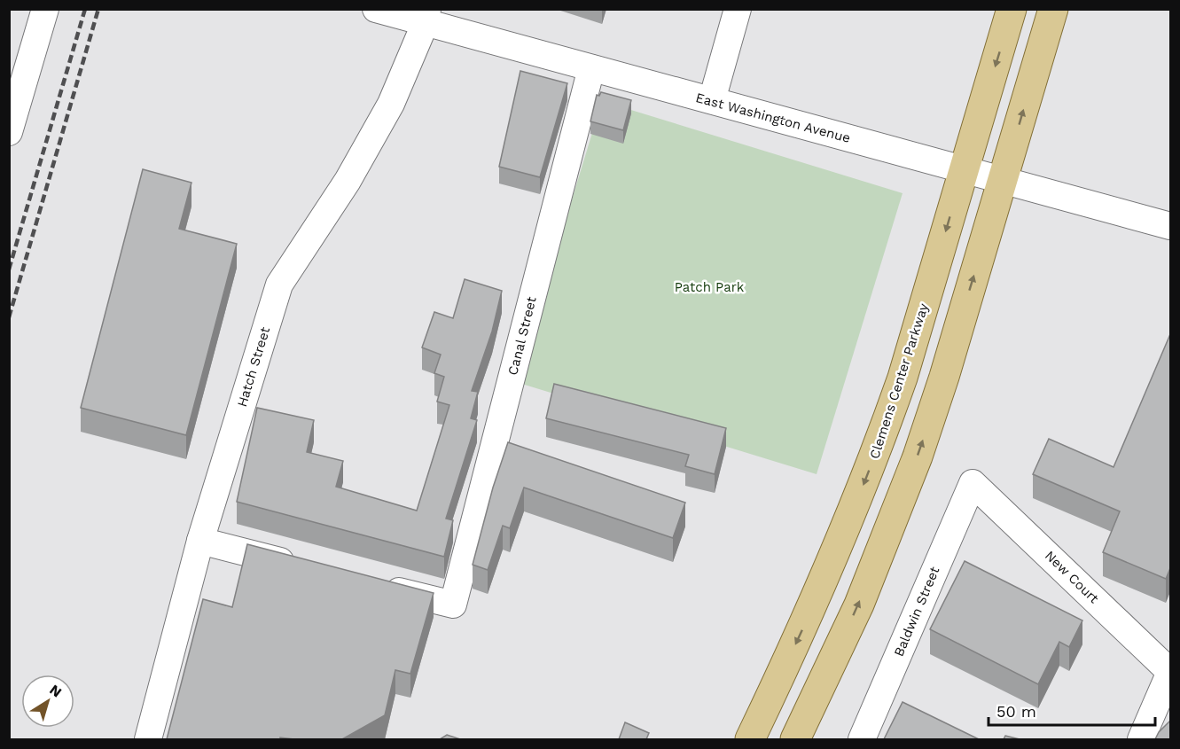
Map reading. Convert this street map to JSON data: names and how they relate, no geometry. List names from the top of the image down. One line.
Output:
{"streets":{"main road":["Clemens Center Parkway"],"street":["East Washington Avenue","Canal Street","Hatch Street","New Court","Baldwin Street"]},"crossings":[["East Washington Avenue","Canal Street"],["East Washington Avenue","Hatch Street"],["East Washington Avenue","Clemens Center Parkway"],["New Court","Baldwin Street"]],"parks":["Patch Park"],"scale_bar":"50 m","north":"top right"}
